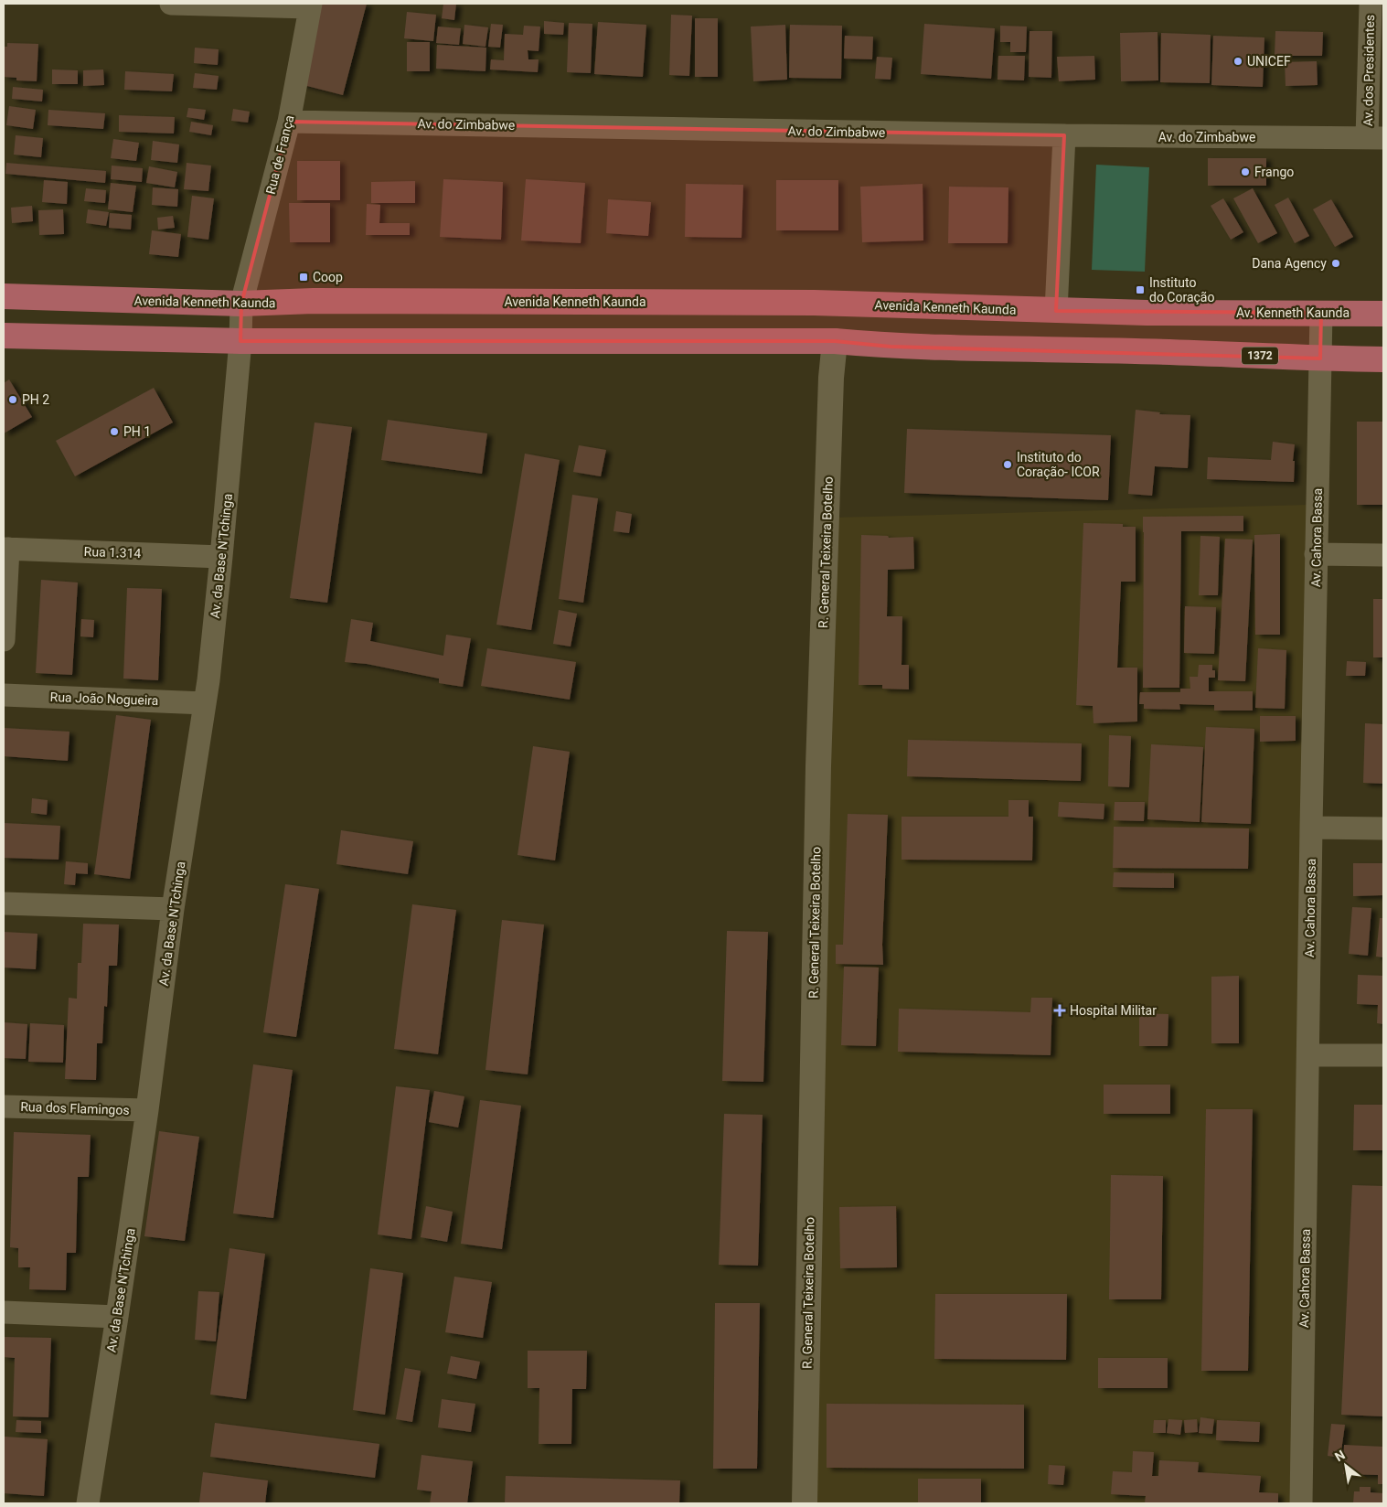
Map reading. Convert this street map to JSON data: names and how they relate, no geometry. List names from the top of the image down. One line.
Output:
{"streets":{"main road":["Avenida Kenneth Kaunda","Av. Kenneth Kaunda","1372"],"street":["Av. dos Presidentes","Av. do Zimbabwe","Rua de França","Av. Cahora Bassa","Rua 1.314","R. General Teixeira Botelho","Av. da Base N'Tchinga","Rua João Nogueira","Rua dos Flamingos"]},"crossings":[["Av. dos Presidentes","Av. do Zimbabwe"],["Av. do Zimbabwe","Rua de França"],["Rua de França","Avenida Kenneth Kaunda"],["Rua de França","Av. da Base N'Tchinga"],["Avenida Kenneth Kaunda","Av. Kenneth Kaunda"],["Av. Kenneth Kaunda","Av. Cahora Bassa"],["1372","Av. Cahora Bassa"],["1372","R. General Teixeira Botelho"],["Rua 1.314","Av. da Base N'Tchinga"],["Av. da Base N'Tchinga","Rua João Nogueira"],["Av. da Base N'Tchinga","Rua dos Flamingos"]],"places":{"other":["UNICEF","Frango","Dana Agency","PH 2","PH 1","Instituto do Coração- ICOR"],"transit":["Coop","Instituto do Coração"],"health":["Hospital Militar"]},"north":"top left"}
